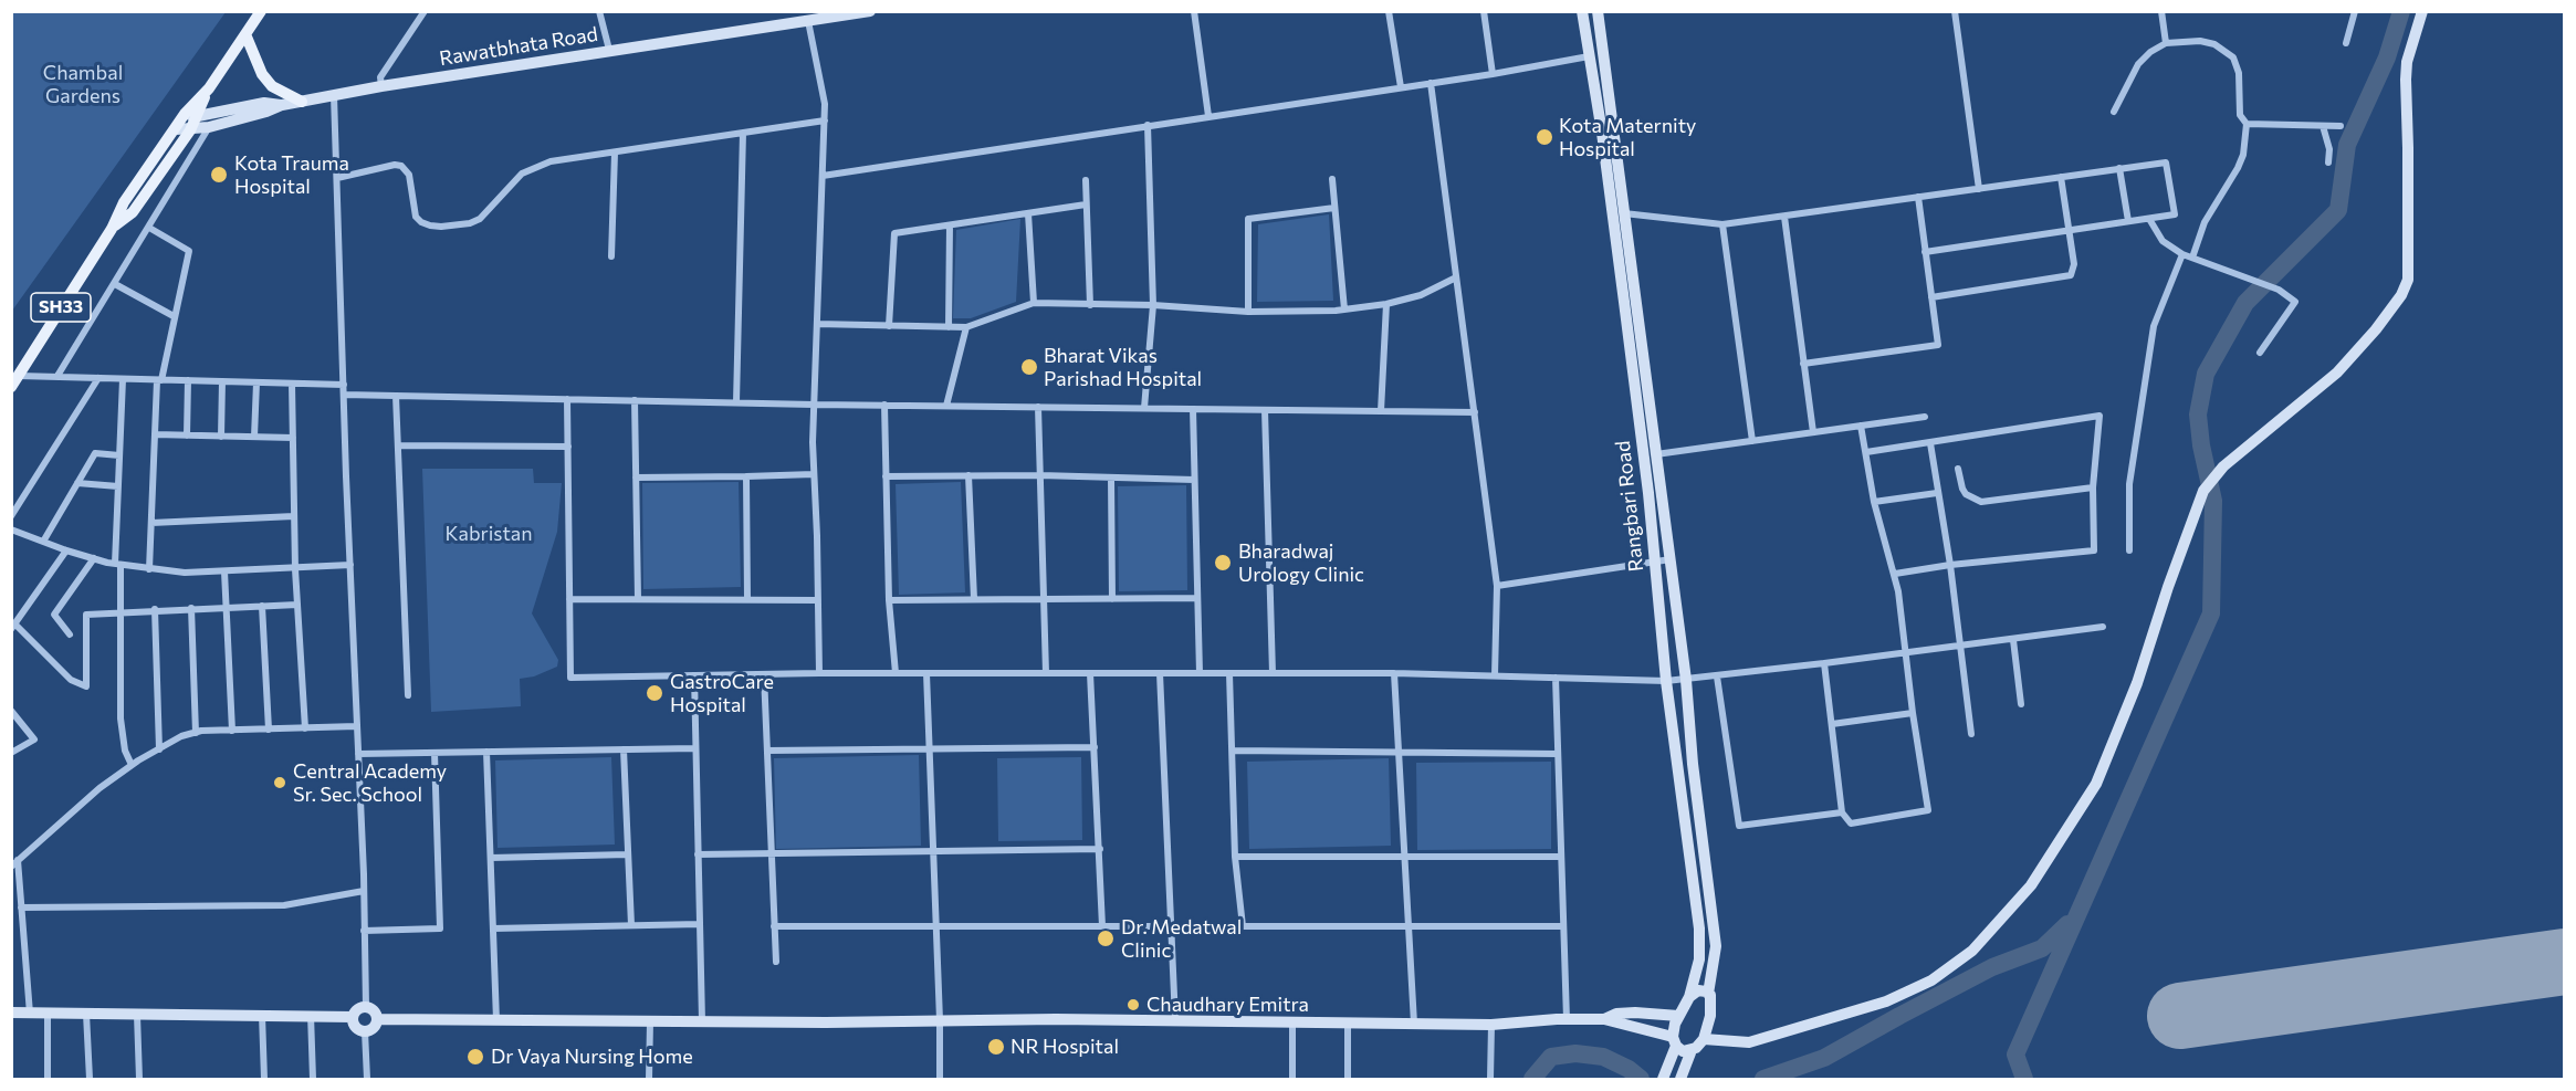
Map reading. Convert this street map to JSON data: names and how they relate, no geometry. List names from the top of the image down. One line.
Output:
{"streets":{"main road":["SH33"],"street":["Rawatbhata Road","Rangbari Road"]},"crossings":[["Rawatbhata Road","SH33"]],"parks":["Chambal Gardens","Kabristan"],"places":["Kota Maternity Hospital","Kota Trauma Hospital","Bharat Vikas Parishad Hospital","Bharadwaj Urology Clinic","GastroCare Hospital","Central Academy Sr. Sec. School","Dr. Medatwal Clinic","Chaudhary Emitra","NR Hospital","Dr Vaya Nursing Home"]}
